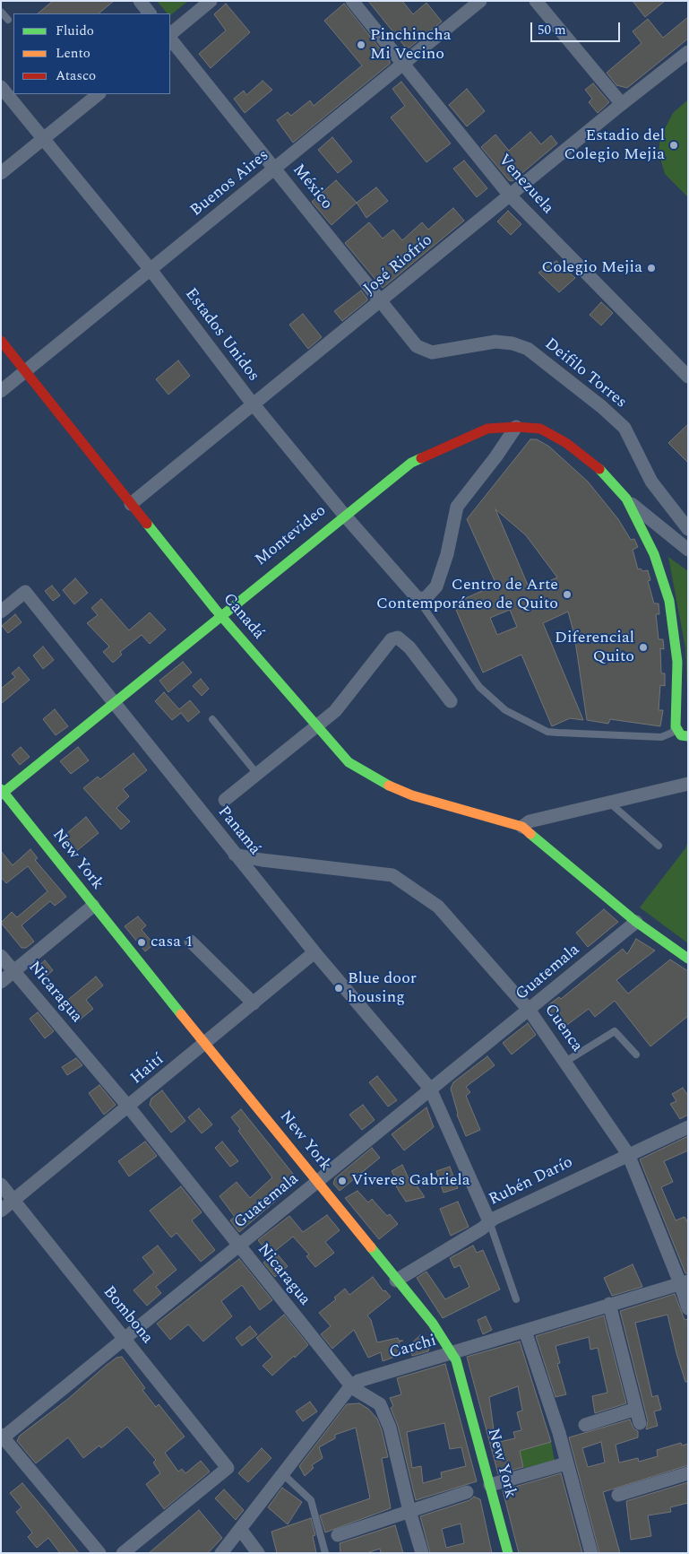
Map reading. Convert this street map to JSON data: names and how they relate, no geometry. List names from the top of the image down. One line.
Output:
{"streets":{"street":["Buenos Aires","Venezuela","México","José Riofrío","Estados Unidos","Deifilo Torres","Montevideo","Canadá","Panamá","New York","Guatemala","Nicaragua","Cuenca","Haití","Rubén Darío","Bombona","Carchi"]},"crossings":[["Buenos Aires","Venezuela"],["Buenos Aires","México"],["Buenos Aires","Estados Unidos"],["Buenos Aires","Canadá"],["Venezuela","José Riofrío"],["México","José Riofrío"],["México","Deifilo Torres"],["José Riofrío","Estados Unidos"],["José Riofrío","Canadá"],["Estados Unidos","Montevideo"],["Montevideo","Canadá"],["Montevideo","Panamá"],["Montevideo","New York"],["Panamá","Guatemala"],["Panamá","Cuenca"],["Panamá","Haití"],["Panamá","Rubén Darío"],["New York","Guatemala"],["New York","Haití"],["New York","Rubén Darío"],["New York","Carchi"],["Guatemala","Nicaragua"],["Guatemala","Cuenca"],["Guatemala","Bombona"],["Nicaragua","Haití"],["Nicaragua","Carchi"],["Cuenca","Rubén Darío"],["Cuenca","Carchi"],["Haití","Bombona"]],"places":["Pinchincha Mi Vecino","Estadio del Colegio Mejia","Colegio Mejia","Centro de Arte Contemporáneo de Quito","Diferencial Quito","casa 1","Blue door housing","Viveres Gabriela"],"legend":["Fluido","Lento","Atasco"],"scale_bar":"50 m"}
